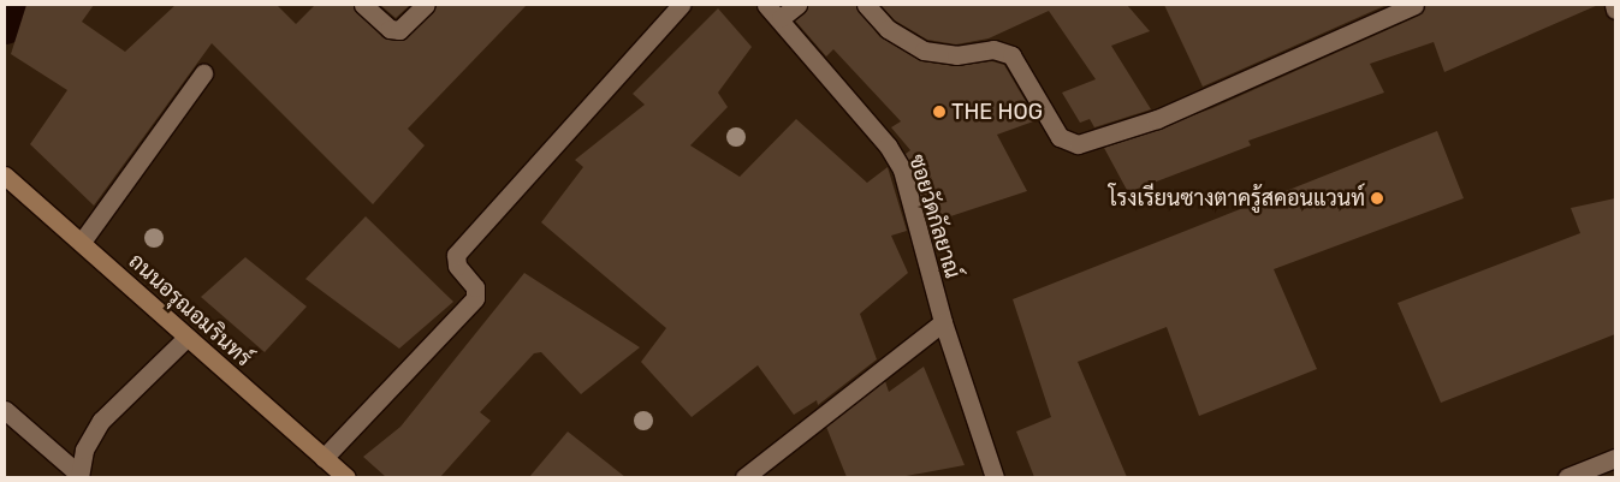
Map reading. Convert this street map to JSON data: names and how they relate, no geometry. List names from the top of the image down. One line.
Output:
{"streets":{"main road":["ถนนอรุณอมรินทร์"],"street":["ซอยวัดกัลยาณ์"]},"places":["THE HOG","โรงเรียนซางตาครู้สคอนแวนท์"]}
